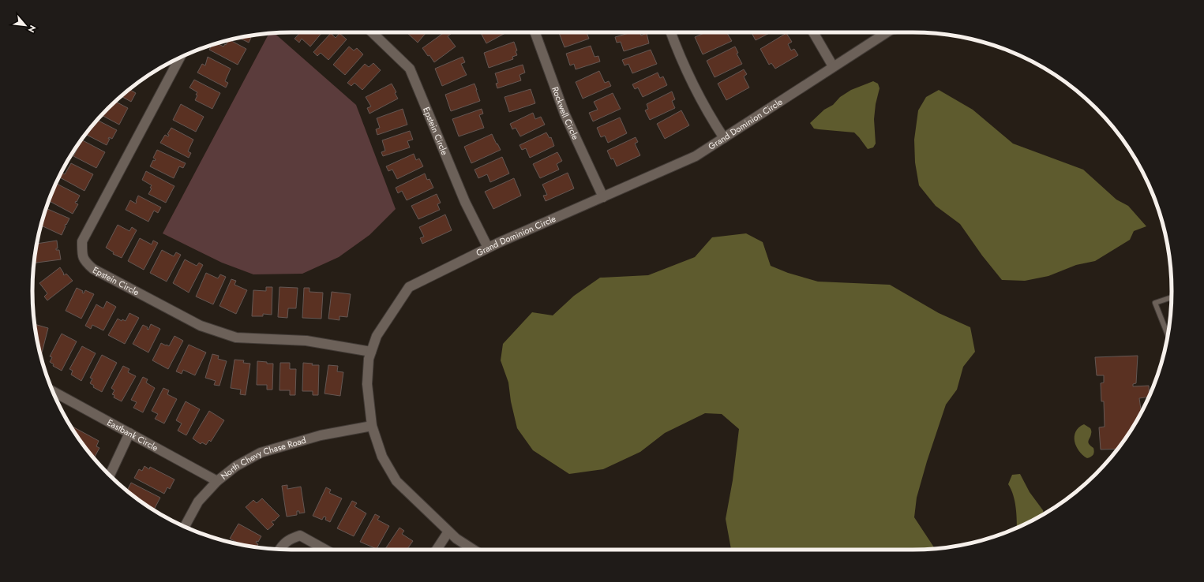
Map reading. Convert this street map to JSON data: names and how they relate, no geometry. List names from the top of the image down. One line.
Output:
{"streets":{"street":["Rockwell Circle","Grand Dominion Circle","Epstein Circle","Eastbank Circle","North Chevy Chase Road"]},"crossings":[["Rockwell Circle","Grand Dominion Circle"],["Grand Dominion Circle","Epstein Circle"],["Grand Dominion Circle","North Chevy Chase Road"],["Eastbank Circle","North Chevy Chase Road"]],"north":"bottom right"}
